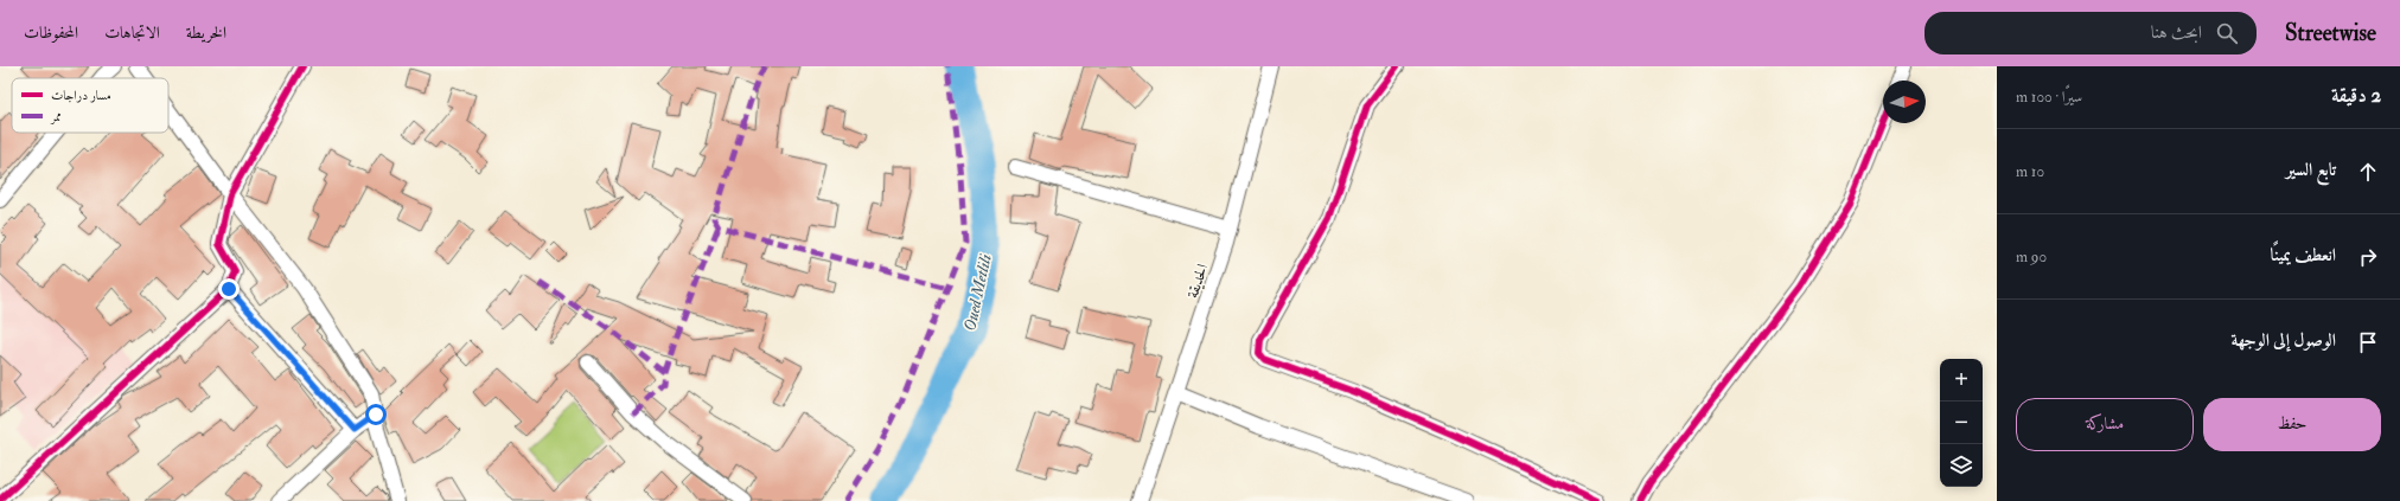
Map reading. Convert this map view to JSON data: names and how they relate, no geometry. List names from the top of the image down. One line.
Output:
{"streets":{"street":["الحديقة"]},"water":["Oued Metlili"],"legend":["مسار دراجات","ممر"],"north":"right","page":{"header":"Streetwise","search":"ابحث هنا","nav":["الخريطة","الاتجاهات","المحفوظات"],"heading":["2 دقيقة","سيرًا · 100 m"],"list":[["تابع السير","10 m"],["انعطف يمينًا","90 m"],"الوصول إلى الوجهة"],"map_buttons":["+","−"],"buttons":["حفظ","مشاركة"]}}
